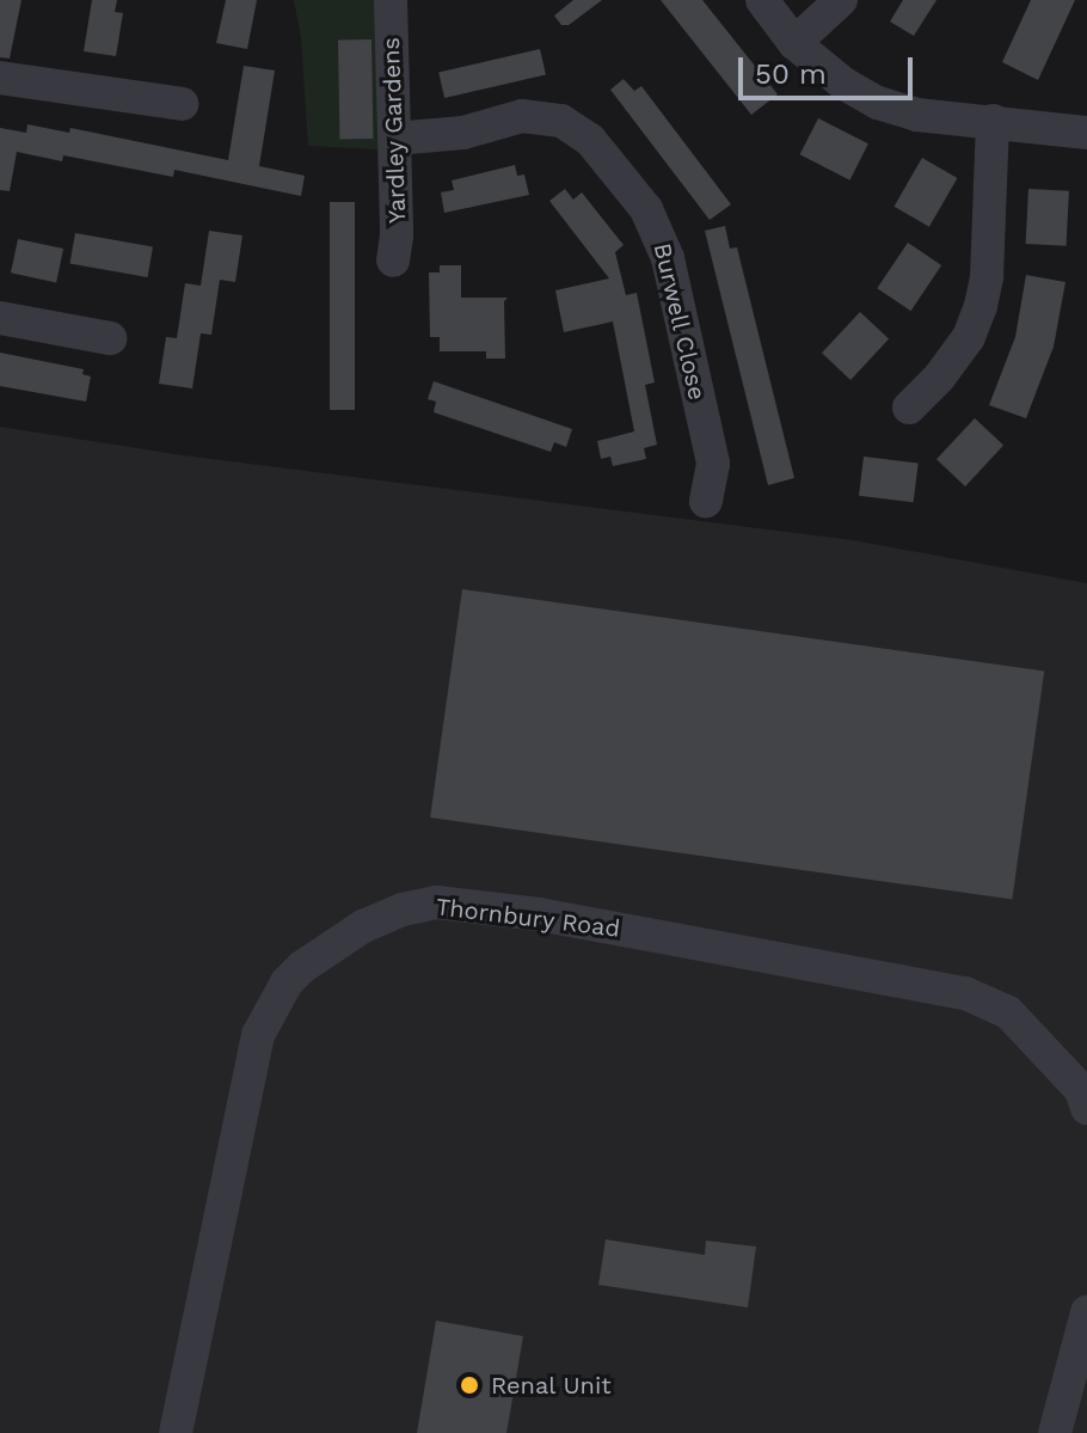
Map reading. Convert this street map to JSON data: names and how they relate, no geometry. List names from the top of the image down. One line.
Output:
{"streets":{"street":["Yardley Gardens","Burwell Close","Thornbury Road"]},"crossings":[["Yardley Gardens","Burwell Close"]],"places":["Renal Unit"],"scale_bar":"50 m"}
